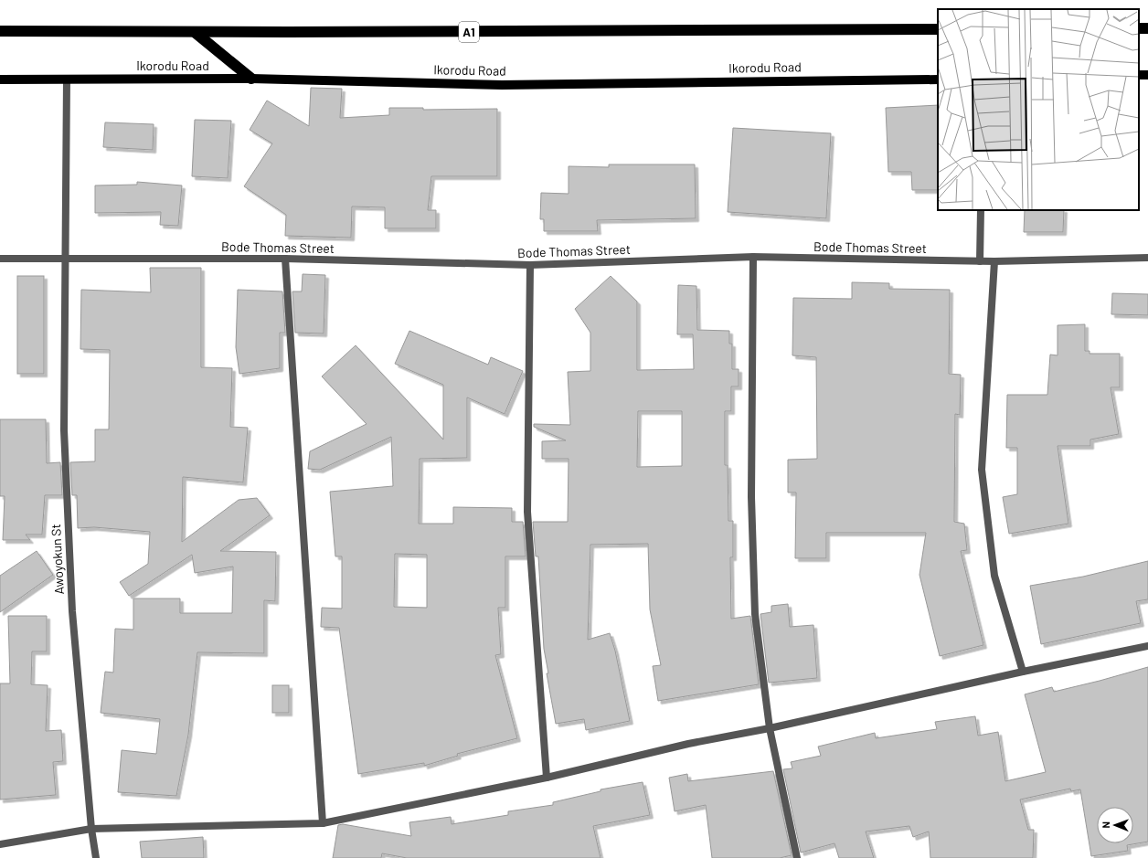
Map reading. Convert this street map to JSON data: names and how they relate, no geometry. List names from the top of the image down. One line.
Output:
{"streets":{"highway":["A1"],"main road":["Ikorodu Road"],"street":["Bode Thomas Street","Awoyokun St"]},"crossings":[["Ikorodu Road","Awoyokun St"],["Bode Thomas Street","Awoyokun St"]],"north":"left"}
